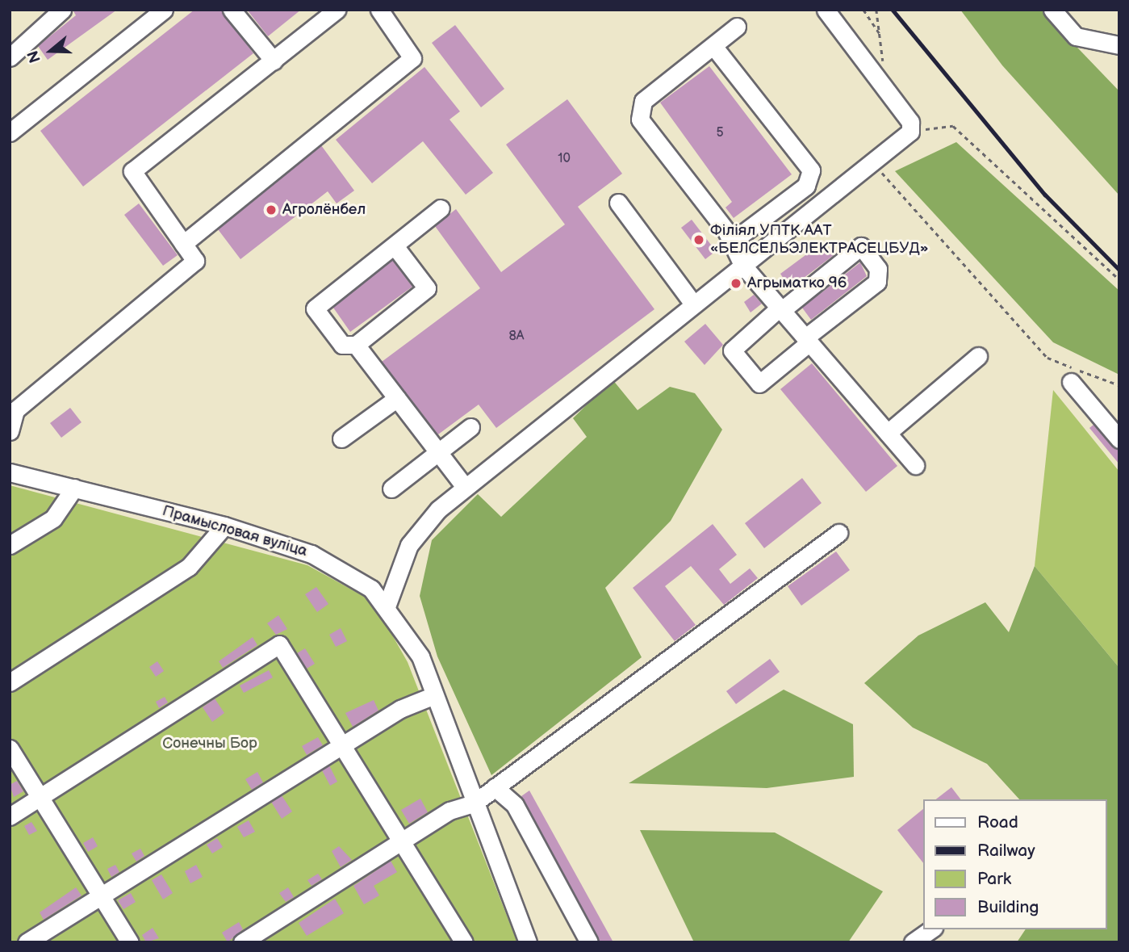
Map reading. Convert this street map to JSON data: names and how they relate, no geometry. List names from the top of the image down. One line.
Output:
{"streets":{"street":["Прамысловая вуліца"]},"parks":["Сонечны Бор"],"places":["Агролёнбел","Філіял УПТК ААТ «БЕЛСЕЛЬЭЛЕКТРАСЕЦБУД»","Агрыматко 96"],"house_numbers":["5","10","8А"],"legend":["Road","Railway","Park","Building"],"north":"left"}
